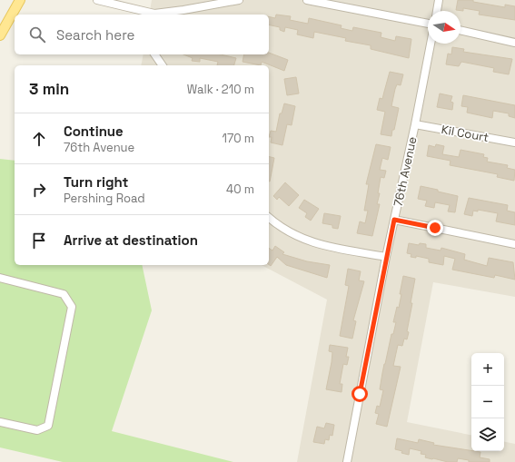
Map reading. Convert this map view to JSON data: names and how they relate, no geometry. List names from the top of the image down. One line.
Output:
{"streets":{"street":["Kil Court","76th Avenue"]},"crossings":[["Kil Court","76th Avenue"]],"north":"right","page":{"search":"Search here","heading":["3 min","Walk · 210 m"],"list":[["Continue","76th Avenue","170 m"],["Turn right","Pershing Road","40 m"],"Arrive at destination"],"map_buttons":["+","−"]}}
